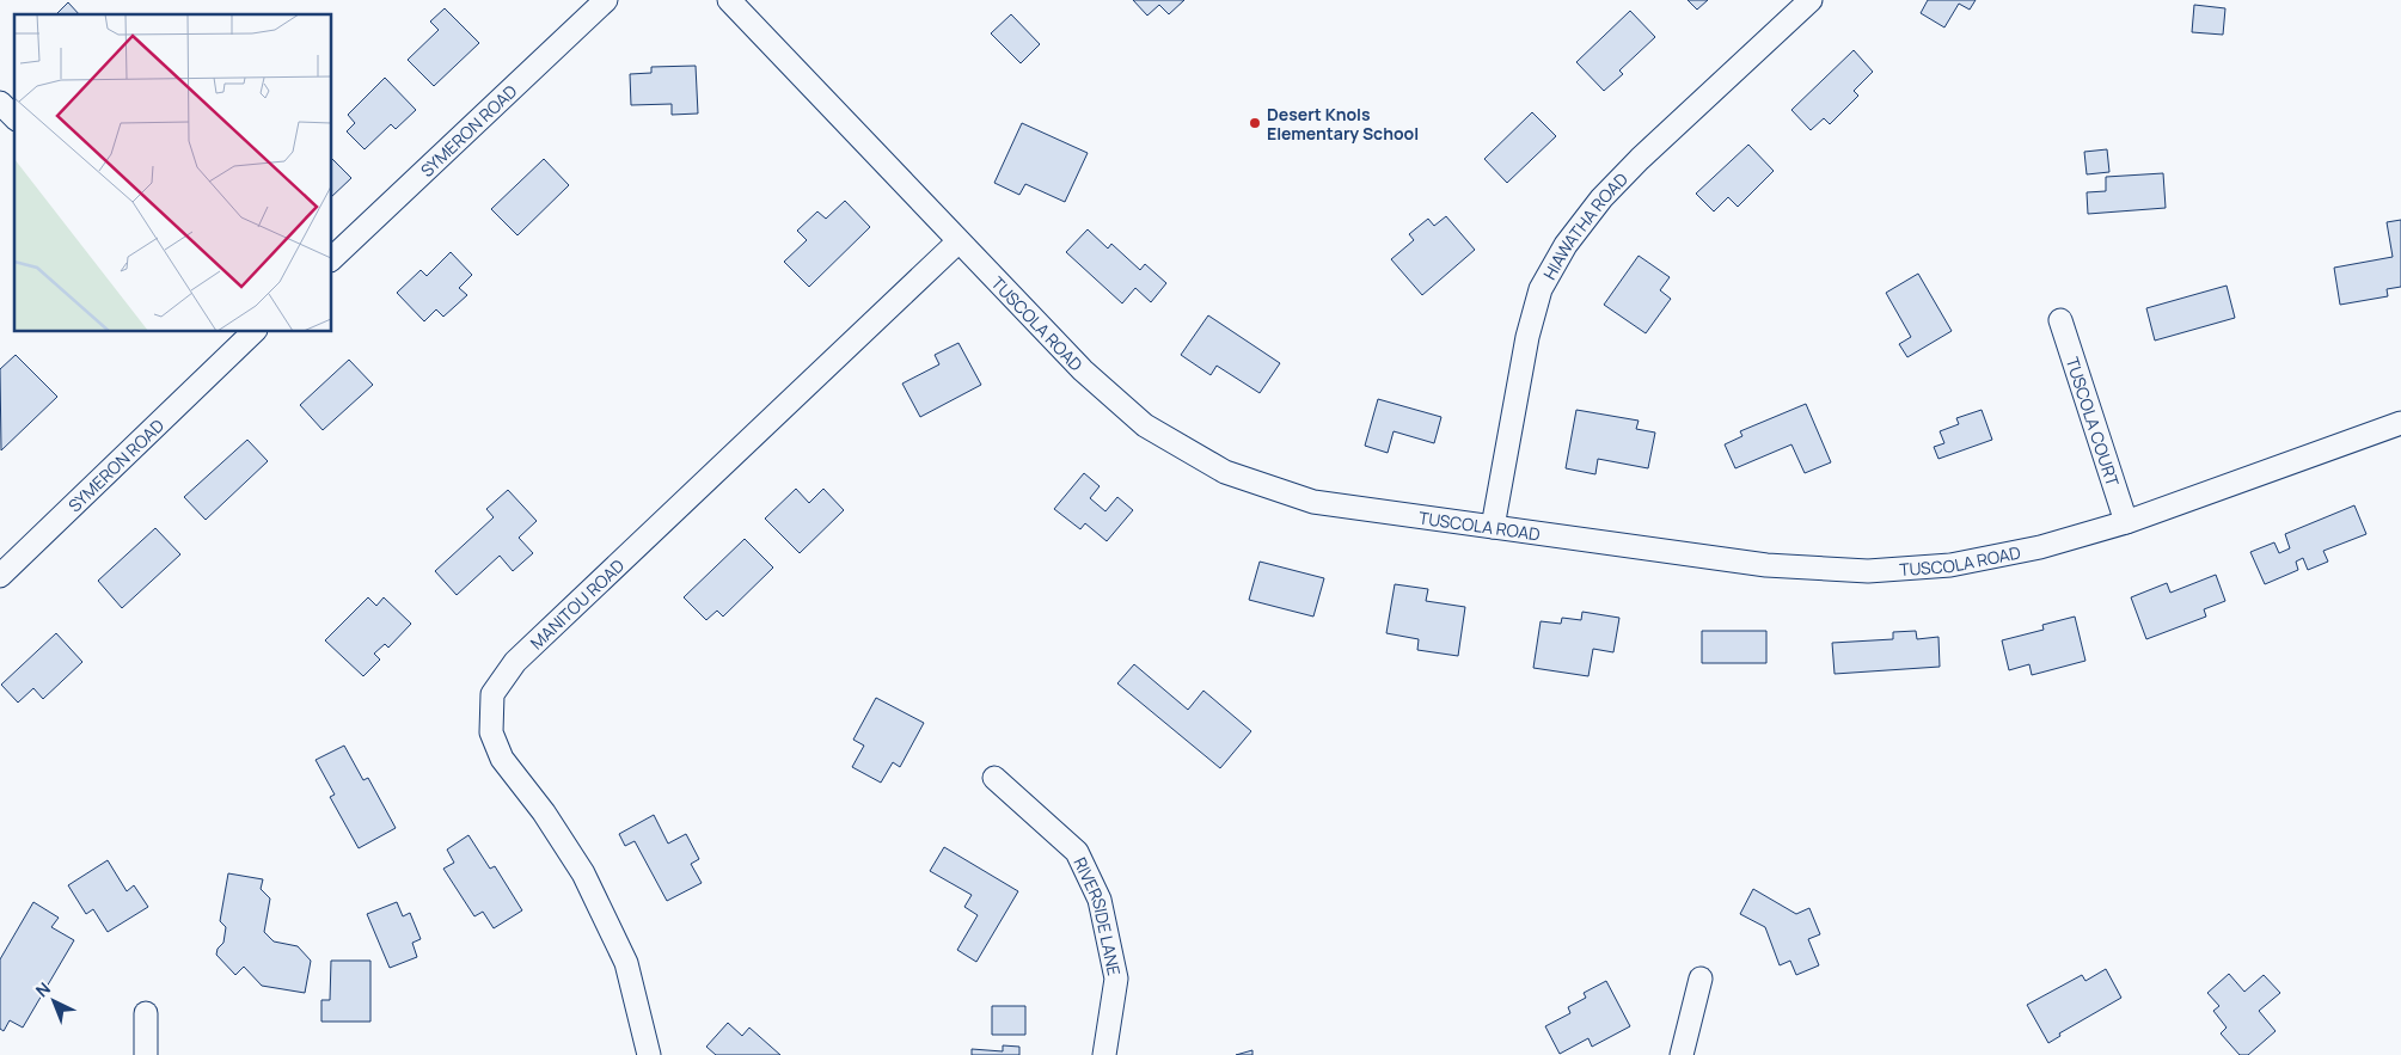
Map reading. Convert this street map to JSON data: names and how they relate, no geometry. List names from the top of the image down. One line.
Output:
{"streets":{"street":["SYMERON ROAD","HIAWATHA ROAD","TUSCOLA ROAD","TUSCOLA COURT","MANITOU ROAD","RIVERSIDE LANE"]},"crossings":[["HIAWATHA ROAD","TUSCOLA ROAD"],["TUSCOLA ROAD","TUSCOLA COURT"],["TUSCOLA ROAD","MANITOU ROAD"]],"places":["Desert Knols Elementary School"],"north":"top left"}
